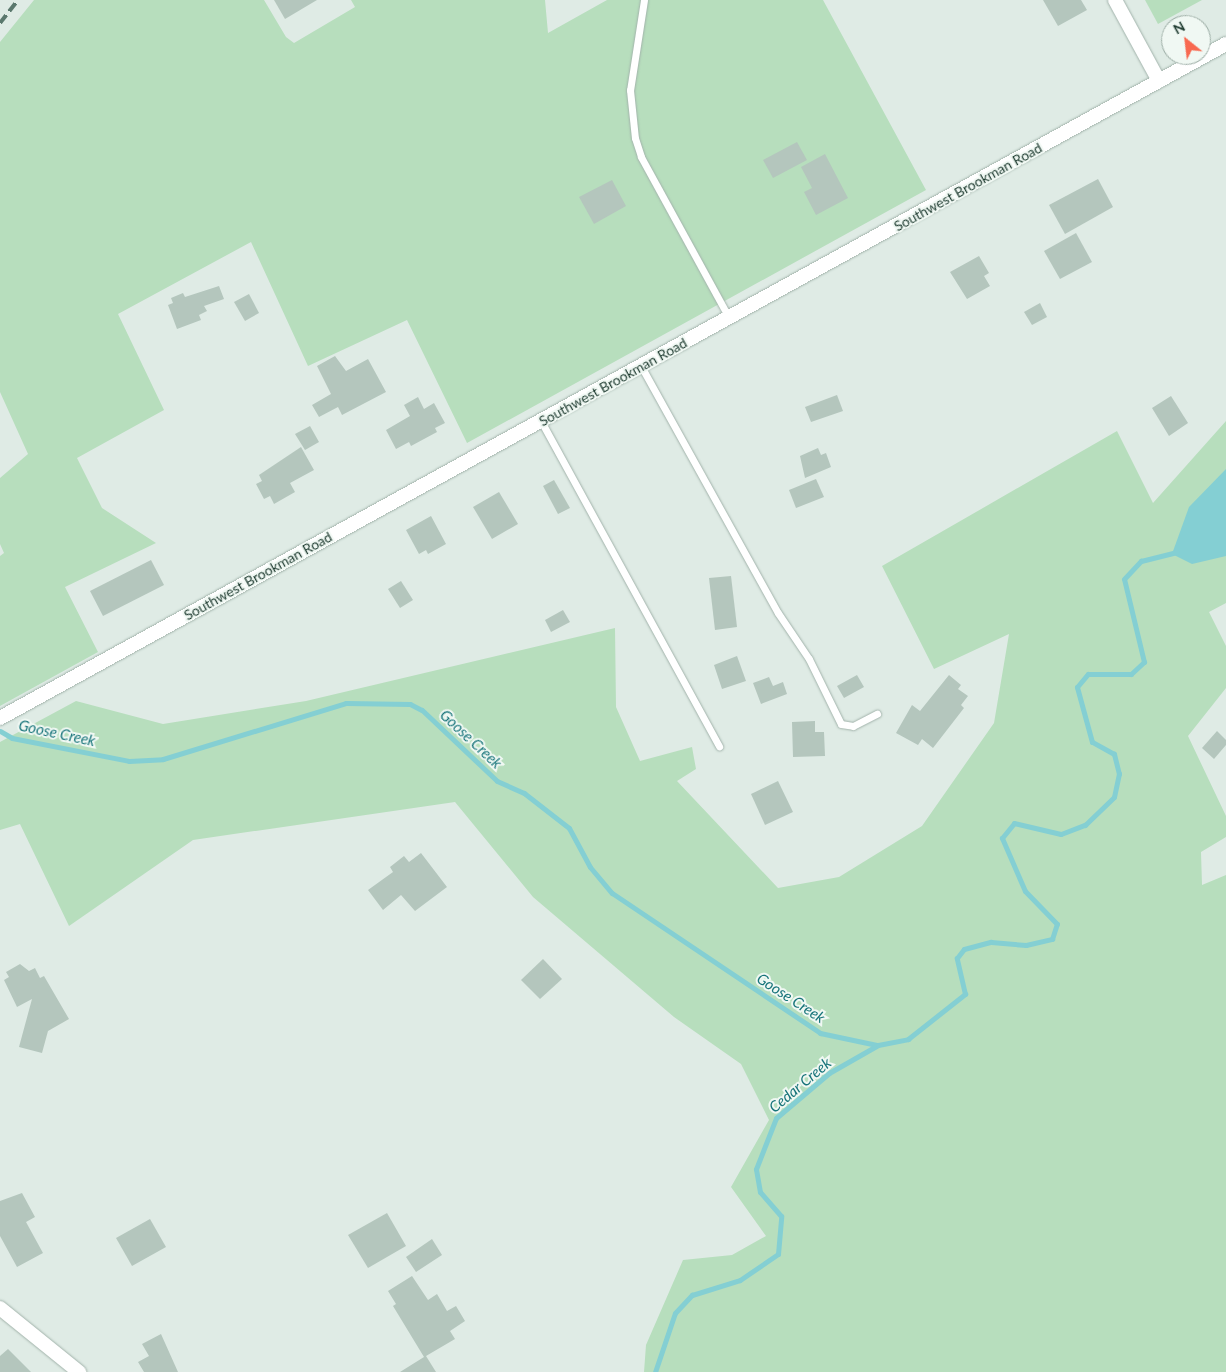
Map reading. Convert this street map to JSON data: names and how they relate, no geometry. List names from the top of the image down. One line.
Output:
{"streets":{"street":["Southwest Brookman Road"]},"water":["Goose Creek","Cedar Creek"],"north":"top left"}
